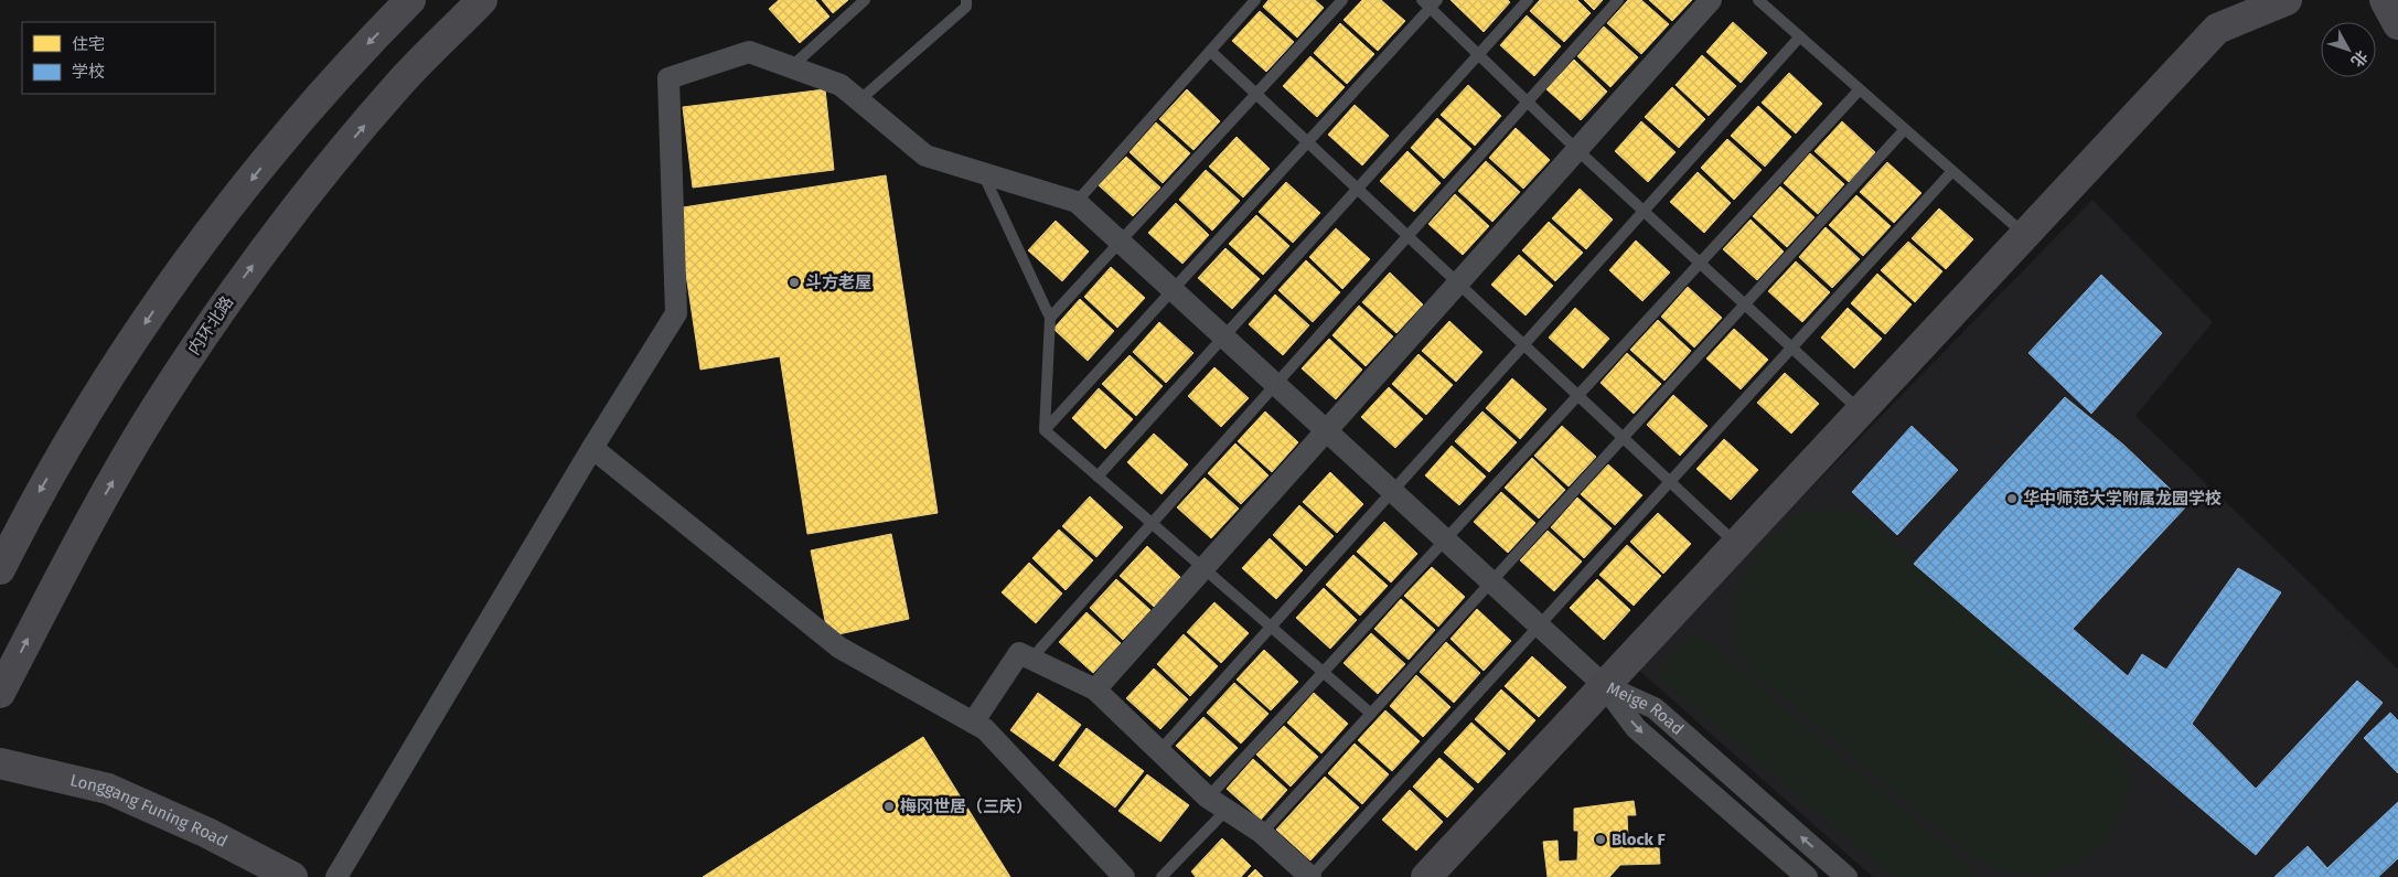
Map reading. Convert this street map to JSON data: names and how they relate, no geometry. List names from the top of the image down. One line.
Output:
{"streets":{"main road":["内环北路","Longgang Funing Road"],"street":["Meige Road"]},"places":["斗方老屋","华中师范大学附属龙园学校","梅冈世居（三庆）","Block F"],"legend":["住宅","学校"],"north":"bottom right"}
